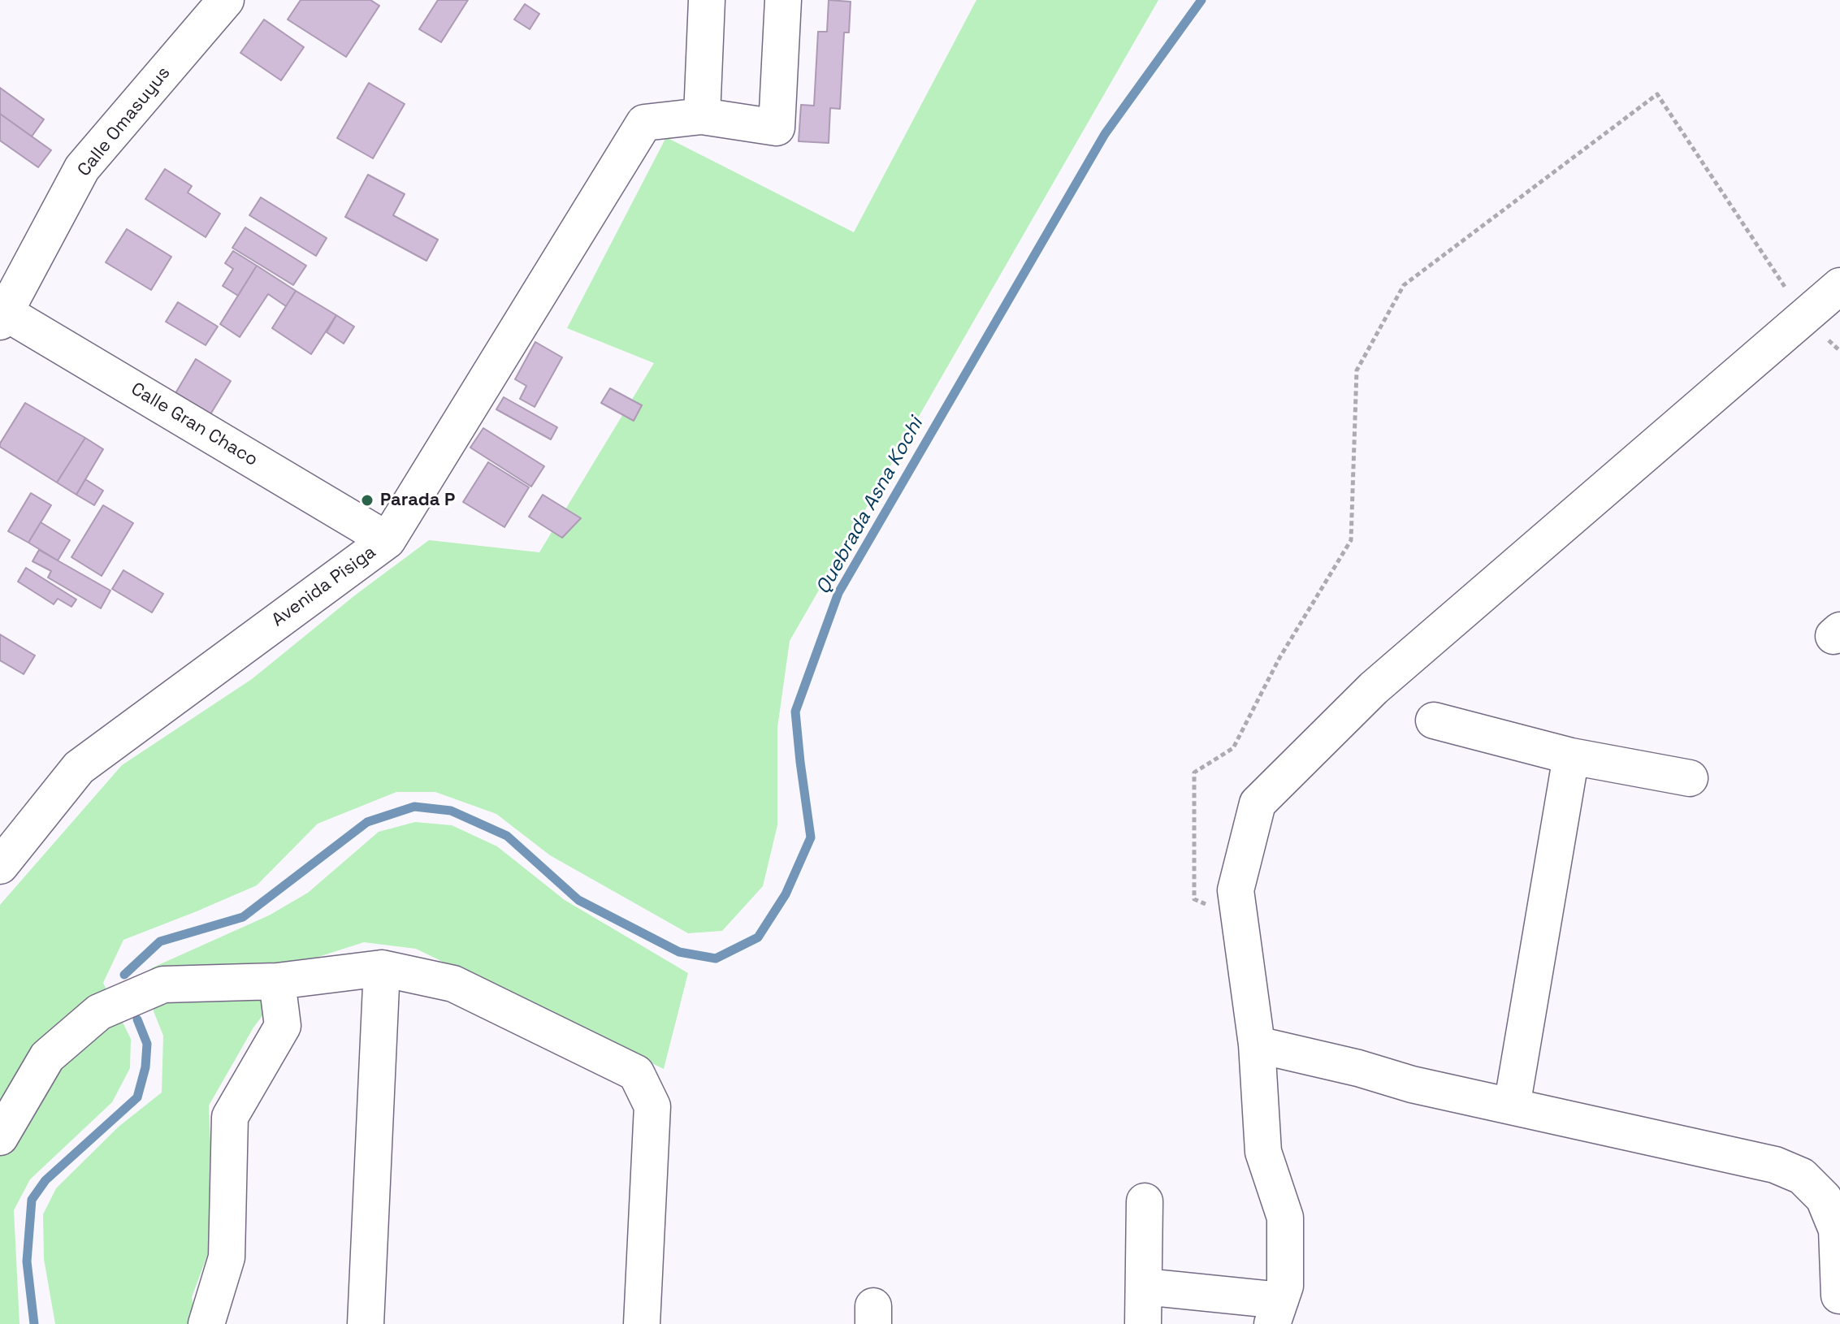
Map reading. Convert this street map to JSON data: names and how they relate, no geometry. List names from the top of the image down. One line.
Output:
{"streets":{"street":["Calle Omasuyus","Calle Gran Chaco","Avenida Pisiga"]},"crossings":[["Calle Omasuyus","Calle Gran Chaco"],["Calle Gran Chaco","Avenida Pisiga"]],"water":["Quebrada Asna Kochi"],"places":["Parada P"]}
